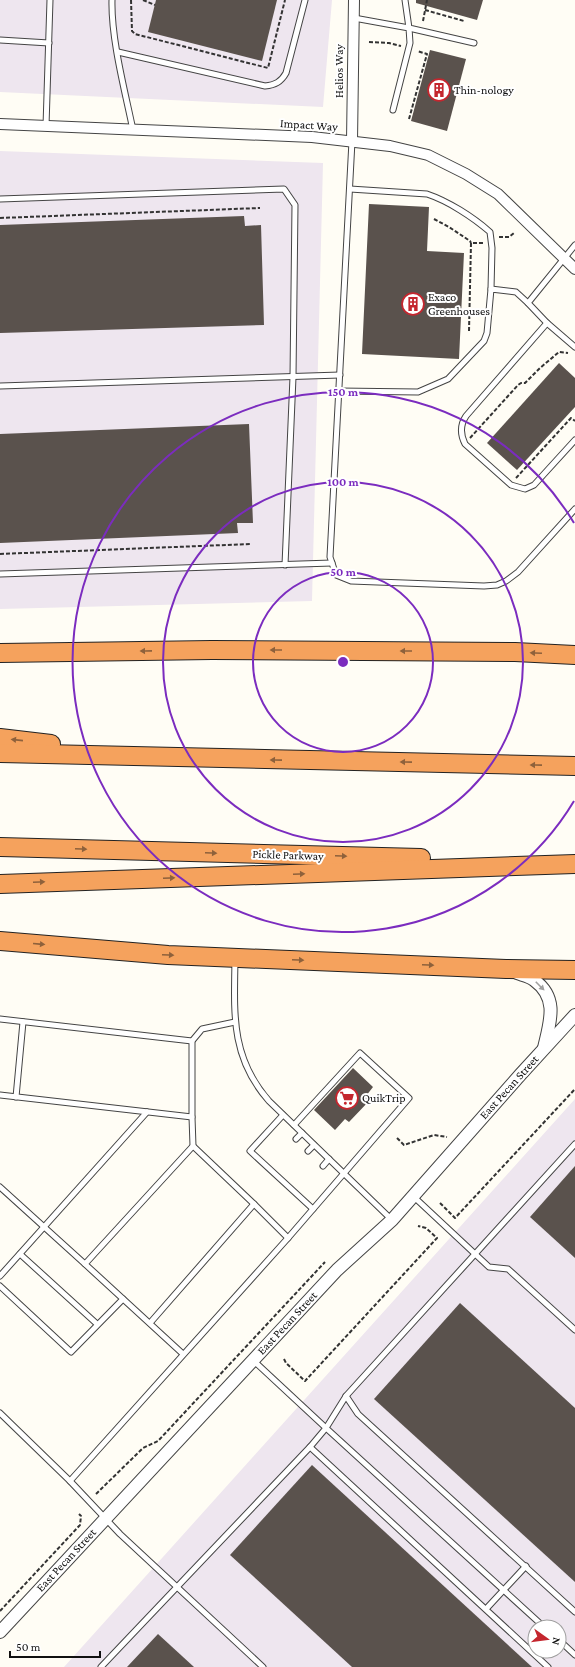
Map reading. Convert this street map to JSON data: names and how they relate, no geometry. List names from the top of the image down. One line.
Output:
{"streets":{"highway":["Pickle Parkway"],"street":["Helios Way","Impact Way","East Pecan Street"]},"crossings":[["Helios Way","Impact Way"]],"places":{"building":["Thin-nology","Exaco Greenhouses"],"supermarket":["QuikTrip"]},"scale_bar":"50 m","north":"right","rings":["150 m","100 m","50 m"]}
